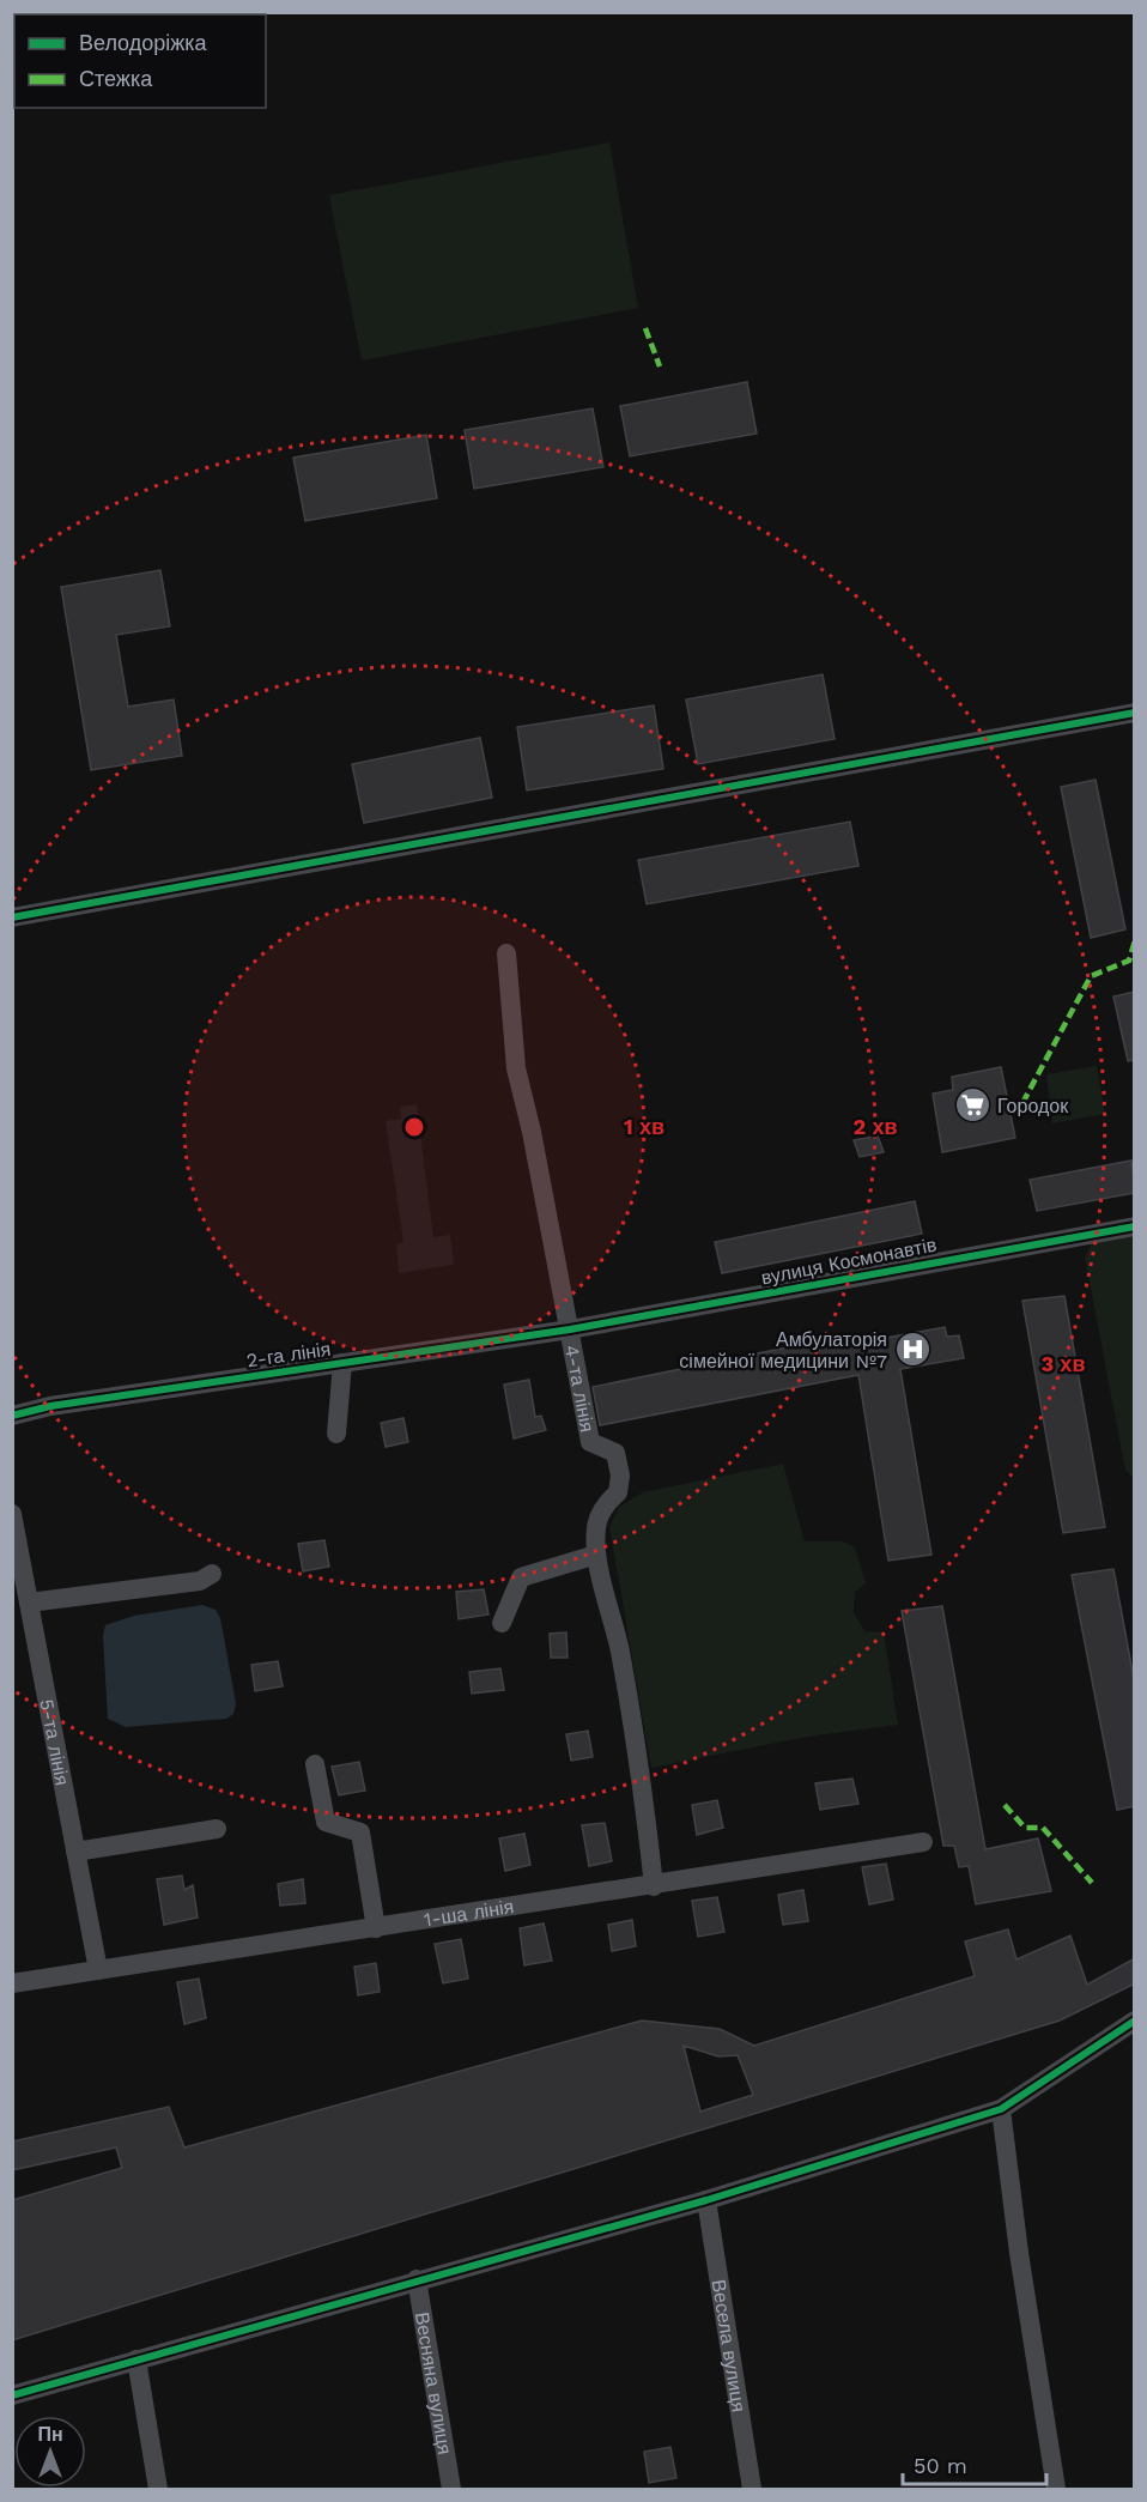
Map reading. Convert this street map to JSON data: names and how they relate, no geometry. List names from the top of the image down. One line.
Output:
{"streets":{"street":["вулиця Космонавтів","2-га лінія","4-та лінія","5-та лінія","1-ша лінія","Весела вулиця","Весняна вулиця"]},"crossings":[["вулиця Космонавтів","2-га лінія"],["вулиця Космонавтів","4-та лінія"],["2-га лінія","4-та лінія"],["4-та лінія","1-ша лінія"],["5-та лінія","1-ша лінія"]],"places":{"supermarket":["Городок"],"hospital":["Амбулаторія сімейної медицини №7"]},"legend":["Велодоріжка","Стежка"],"scale_bar":"50 m","north":"top","rings":["1 хв","2 хв","3 хв"]}
